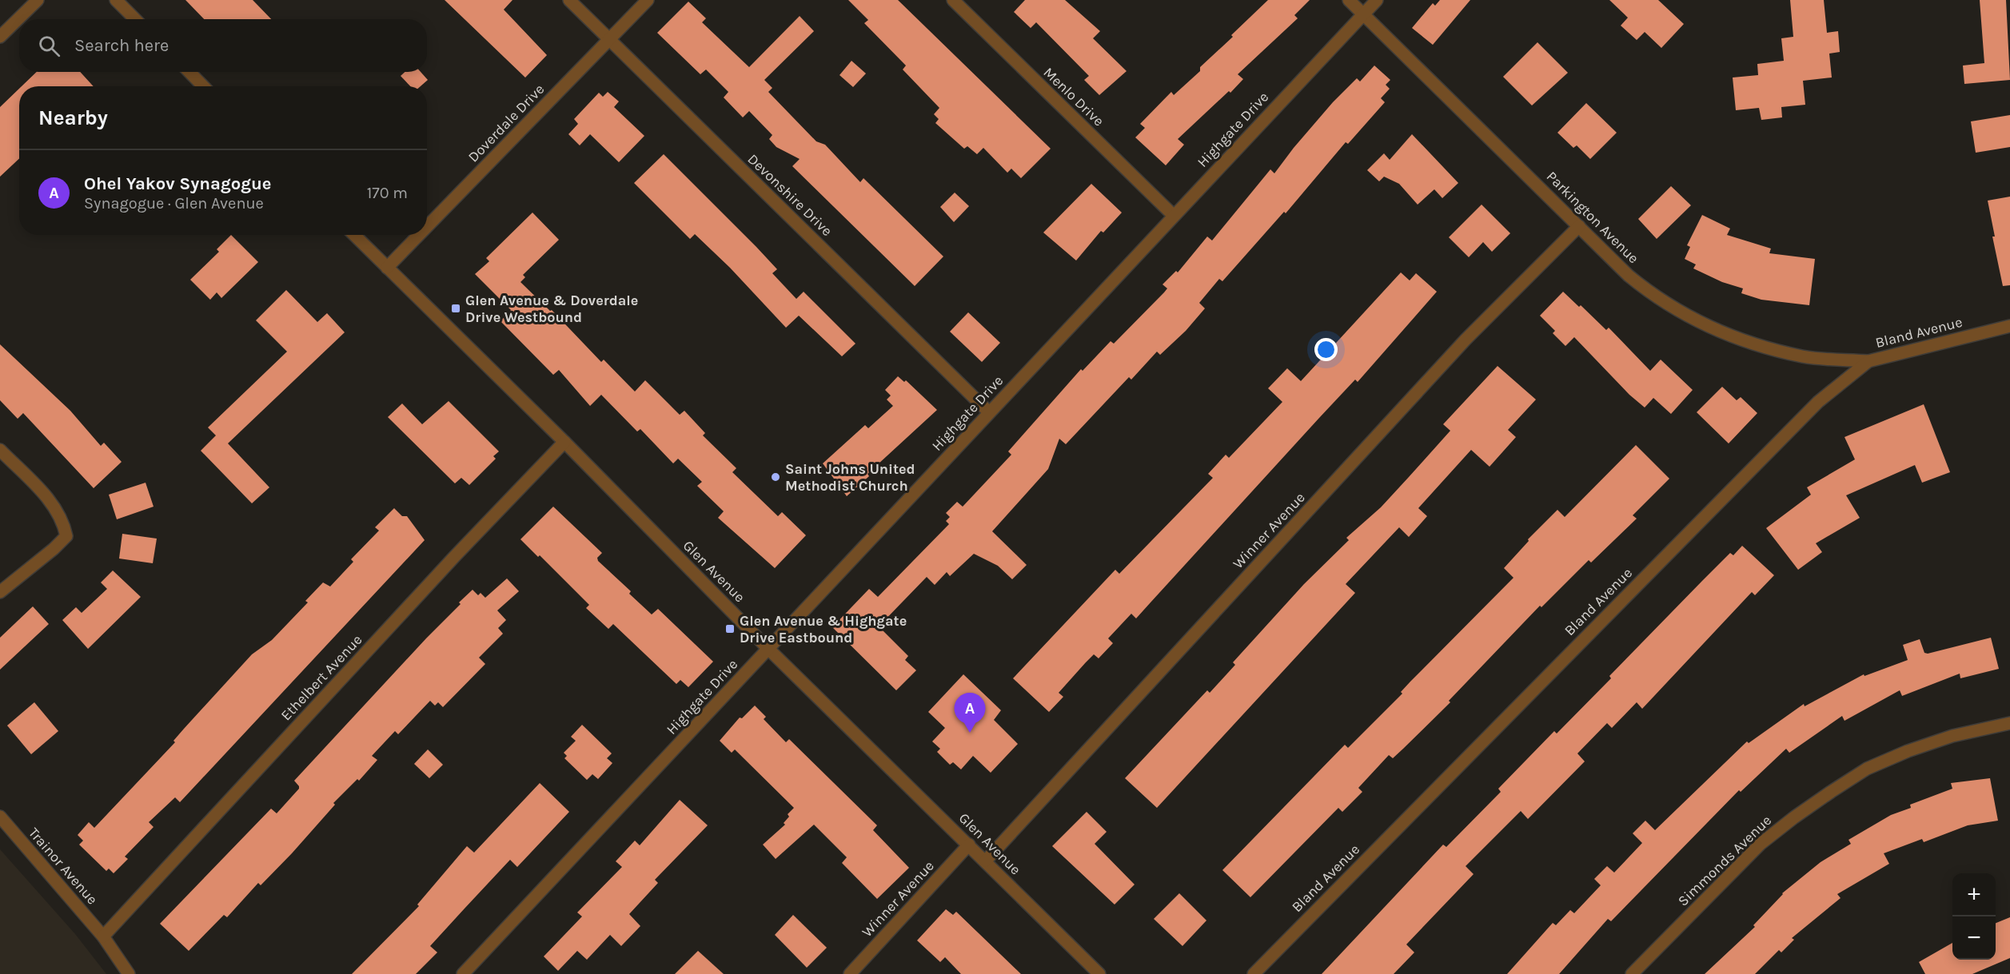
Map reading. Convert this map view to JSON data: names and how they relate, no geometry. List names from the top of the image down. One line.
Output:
{"streets":{"street":["Menlo Drive","Doverdale Drive","Highgate Drive","Devonshire Drive","Parkington Avenue","Bland Avenue","Winner Avenue","Glen Avenue","Ethelbert Avenue","Simmonds Avenue","Trainor Avenue"]},"crossings":[["Menlo Drive","Highgate Drive"],["Doverdale Drive","Devonshire Drive"],["Doverdale Drive","Glen Avenue"],["Highgate Drive","Devonshire Drive"],["Highgate Drive","Parkington Avenue"],["Highgate Drive","Glen Avenue"],["Parkington Avenue","Bland Avenue"],["Parkington Avenue","Winner Avenue"],["Winner Avenue","Glen Avenue"],["Glen Avenue","Ethelbert Avenue"],["Ethelbert Avenue","Trainor Avenue"]],"places":{"transit":["Glen Avenue & Doverdale Drive Westbound","Glen Avenue & Highgate Drive Eastbound"],"other":["Saint Johns United Methodist Church"]},"page":{"search":"Search here","heading":"Nearby","list":[{"mark":"A","name":"Ohel Yakov Synagogue","note":"Synagogue · Glen Avenue","value":"170 m"}],"pins":"A","map_buttons":["+","−"]}}
